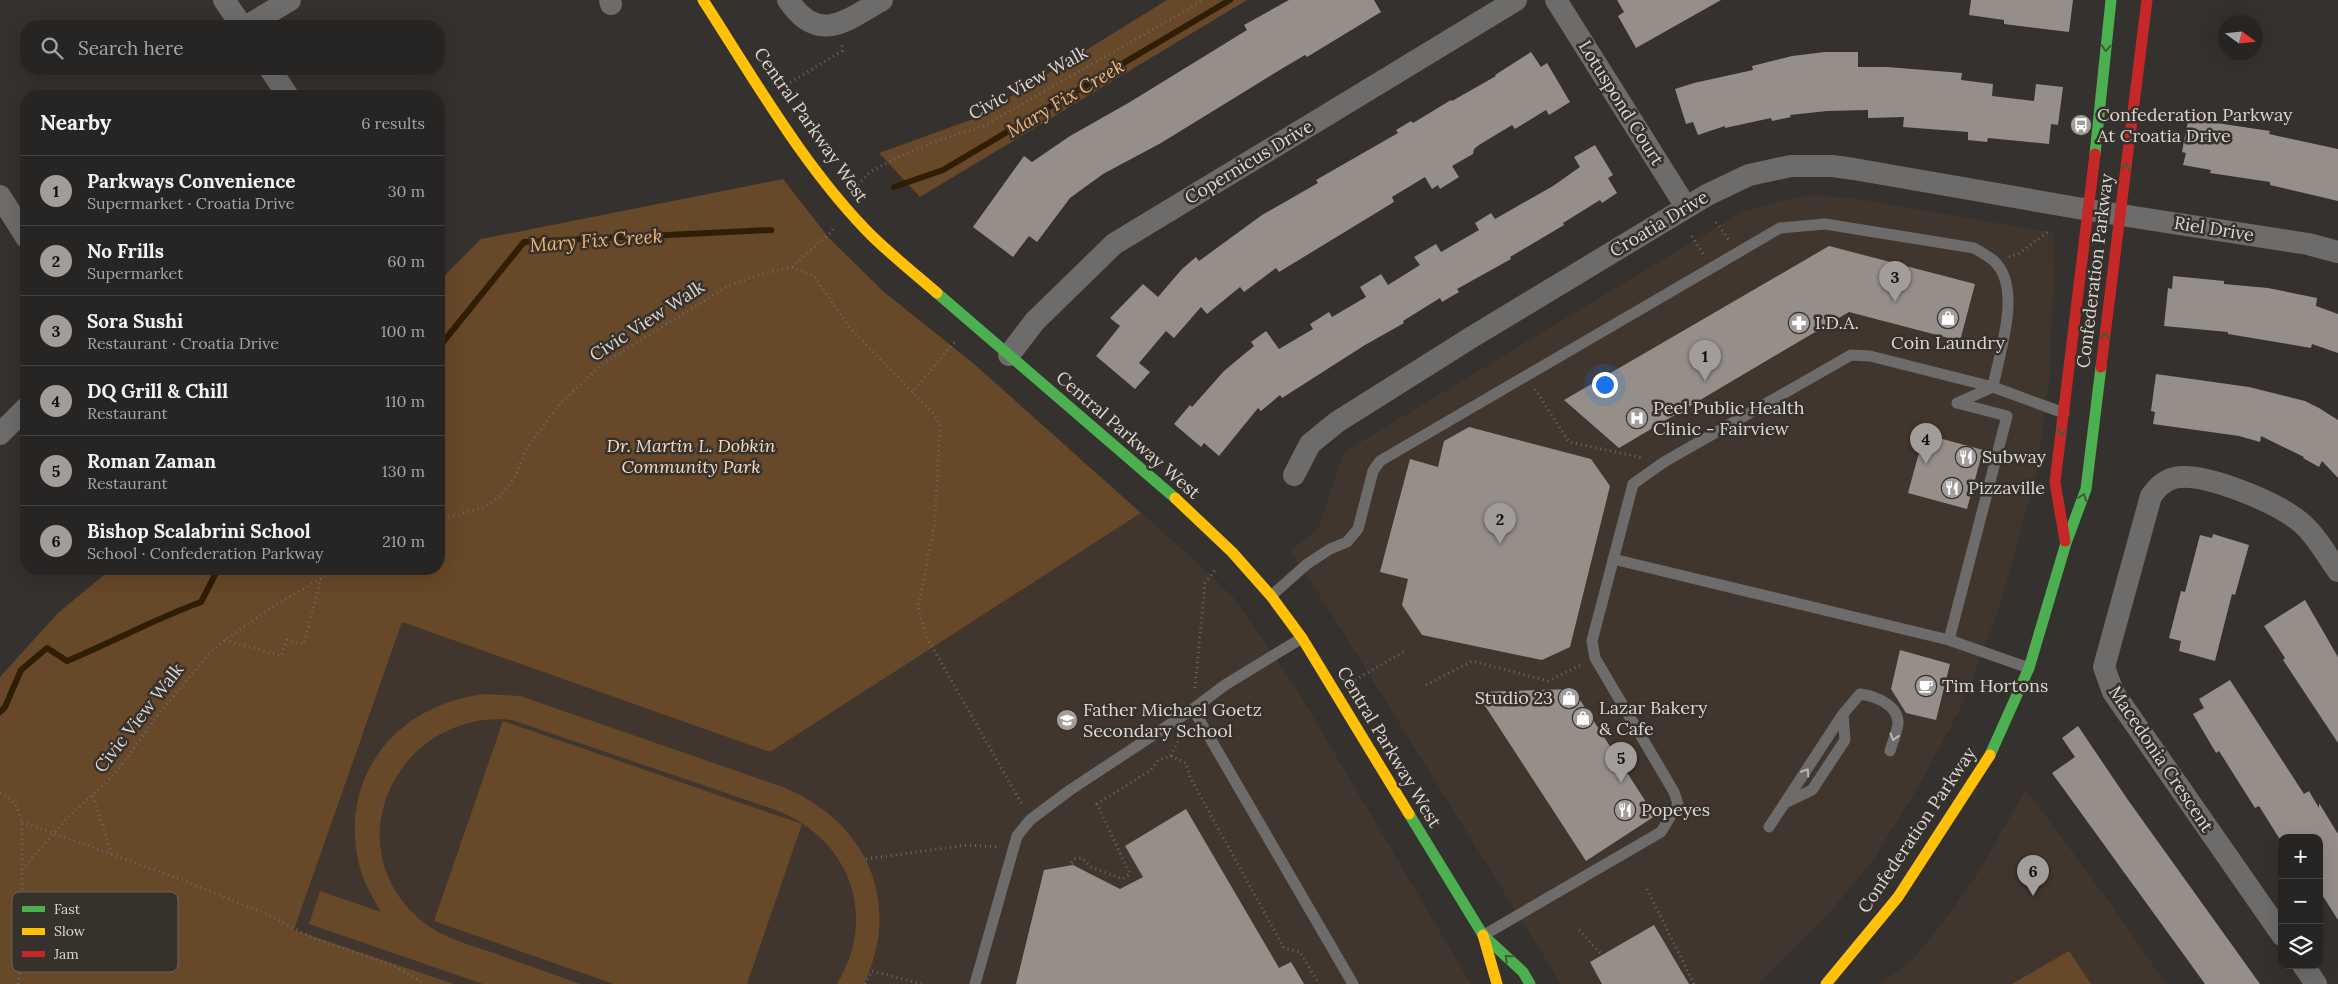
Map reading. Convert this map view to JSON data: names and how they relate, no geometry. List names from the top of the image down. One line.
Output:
{"streets":{"street":["Lotuspond Court","Central Parkway West","Copernicus Drive","Croatia Drive","Riel Drive","Confederation Parkway","Macedonia Crescent"],"path":["Civic View Walk"]},"crossings":[["Lotuspond Court","Croatia Drive"],["Central Parkway West","Copernicus Drive"],["Croatia Drive","Riel Drive"],["Croatia Drive","Confederation Parkway"],["Riel Drive","Confederation Parkway"]],"water":["Mary Fix Creek"],"parks":["Dr. Martin L. Dobkin Community Park"],"places":{"bus stop":["Confederation Parkway At Croatia Drive"],"shop":["Coin Laundry","Studio 23","Lazar Bakery & Cafe"],"pharmacy":["I.D.A."],"hospital":["Peel Public Health Clinic - Fairview"],"restaurant":["Subway","Pizzaville","Popeyes"],"cafe":["Tim Hortons"],"school or university":["Father Michael Goetz Secondary School"]},"legend":["Fast","Slow","Jam"],"north":"right","page":{"search":"Search here","heading":["Nearby","6 results"],"list":[{"mark":"1","name":"Parkways Convenience","note":"Supermarket · Croatia Drive","value":"30 m"},{"mark":"2","name":"No Frills","note":"Supermarket","value":"60 m"},{"mark":"3","name":"Sora Sushi","note":"Restaurant · Croatia Drive","value":"100 m"},{"mark":"4","name":"DQ Grill & Chill","note":"Restaurant","value":"110 m"},{"mark":"5","name":"Roman Zaman","note":"Restaurant","value":"130 m"},{"mark":"6","name":"Bishop Scalabrini School","note":"School · Confederation Parkway","value":"210 m"}],"pins":["3","1","4","2","5","6"],"map_buttons":["+","−"]}}
